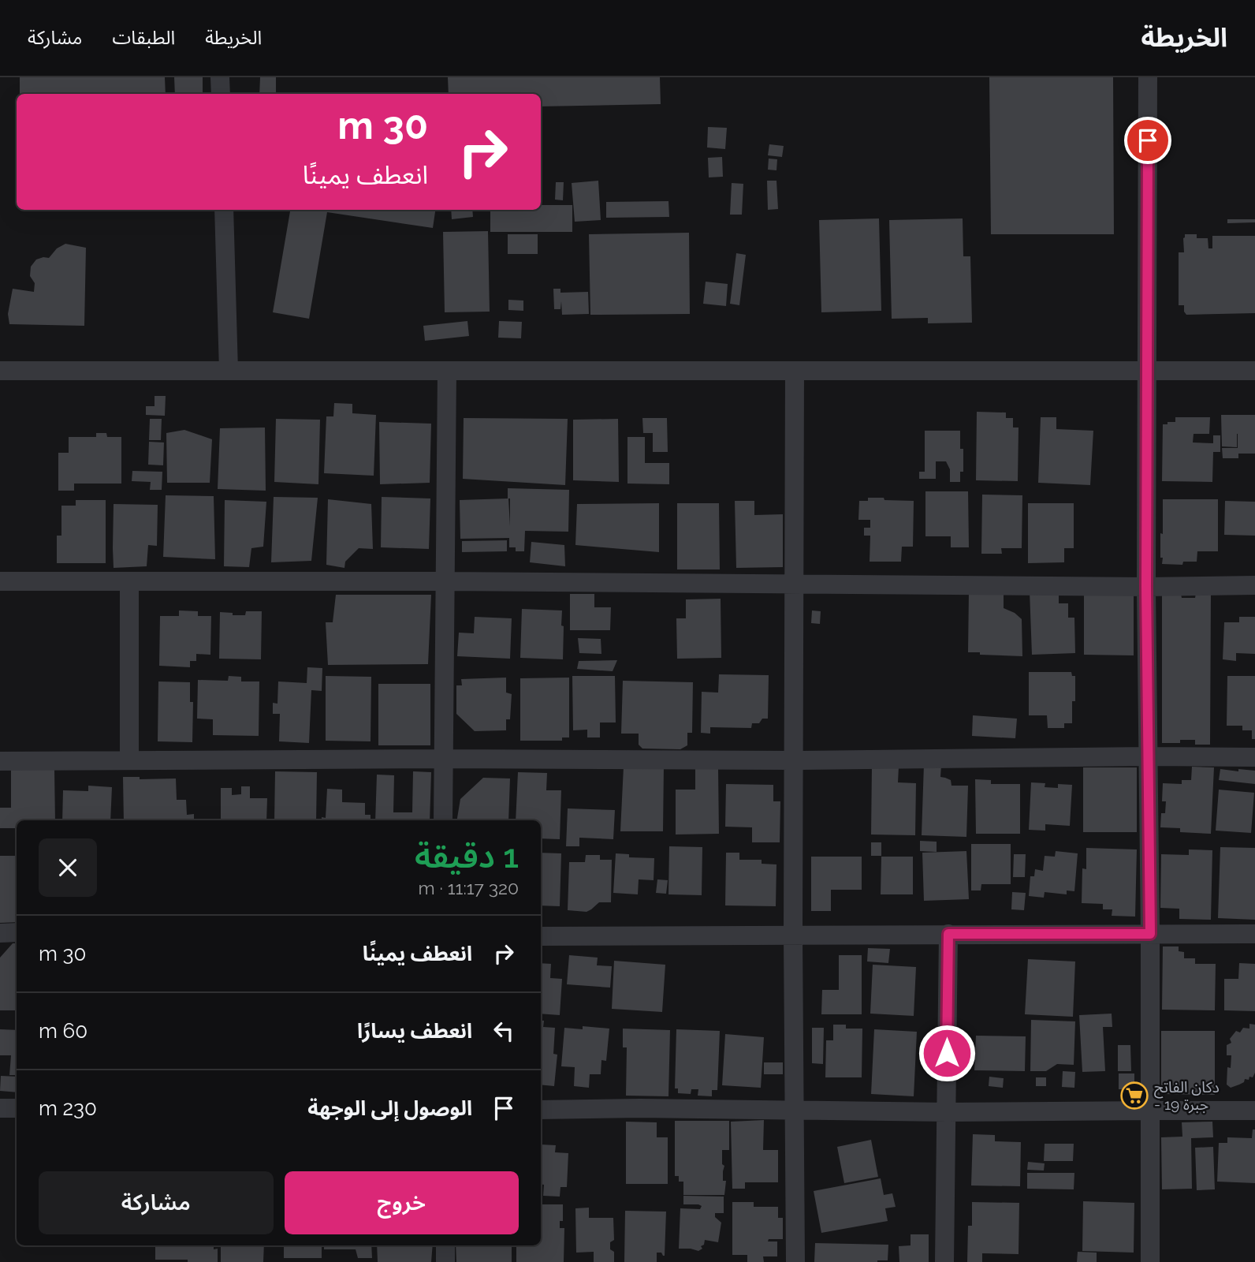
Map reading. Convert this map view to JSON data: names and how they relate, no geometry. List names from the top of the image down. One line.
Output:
{"places":{"supermarket":["دكان الفاتح - جبرة 19"]},"page":{"header":"الخريطة","nav":["الخريطة","الطبقات","مشاركة"],"turn":["30 m","انعطف يمينًا"],"heading":["1 دقيقة","320 m · 11:17"],"list":[{"name":"انعطف يمينًا","value":"30 m"},{"name":"انعطف يسارًا","value":"60 m"},{"name":"الوصول إلى الوجهة","value":"230 m"}],"buttons":["خروج","مشاركة"]}}
